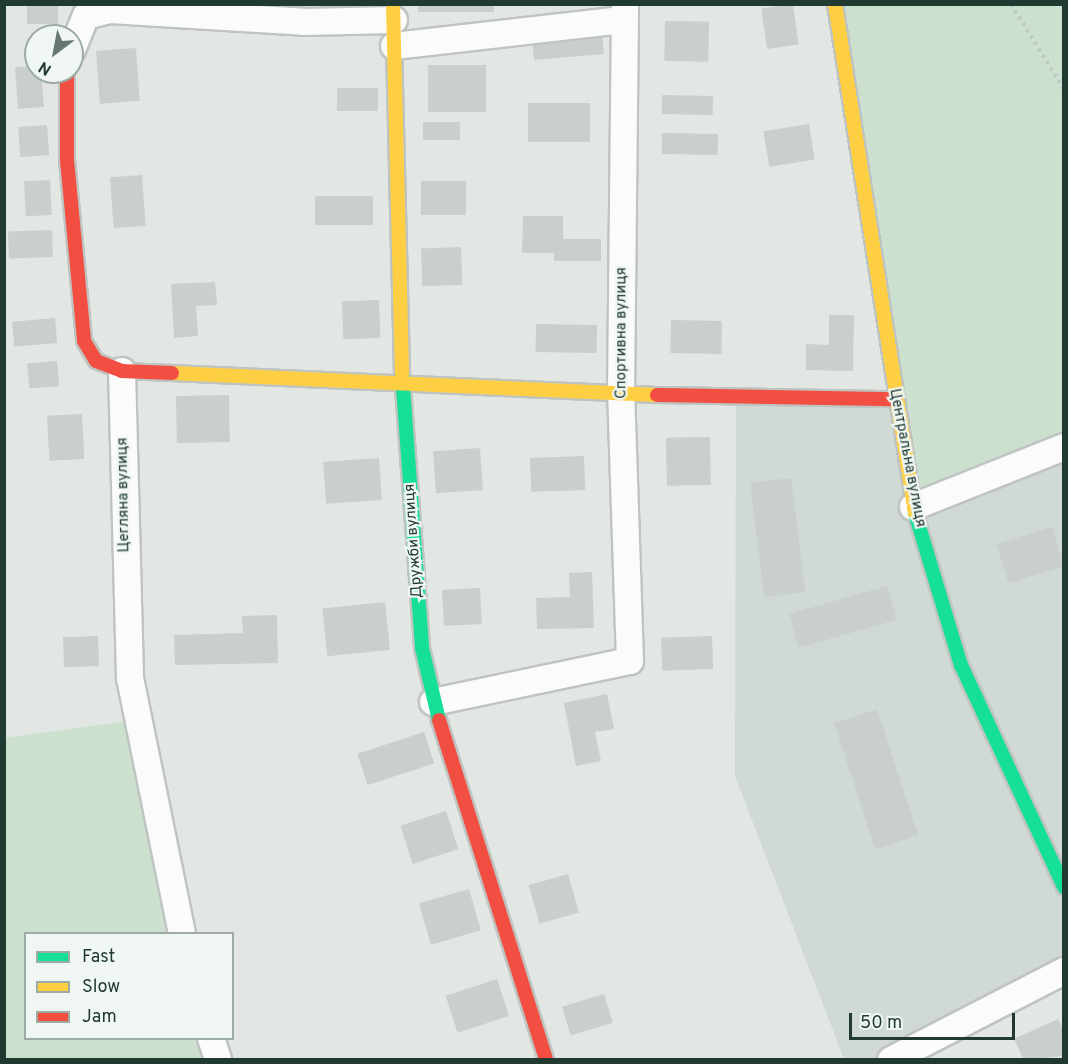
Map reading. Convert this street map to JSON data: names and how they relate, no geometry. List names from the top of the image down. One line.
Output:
{"streets":{"street":["Спортивна вулиця","Центральна вулиця","Цегляна вулиця","Дружби вулиця"]},"crossings":[["Спортивна вулиця","Дружби вулиця"]],"legend":["Fast","Slow","Jam"],"scale_bar":"50 m","north":"bottom left"}
